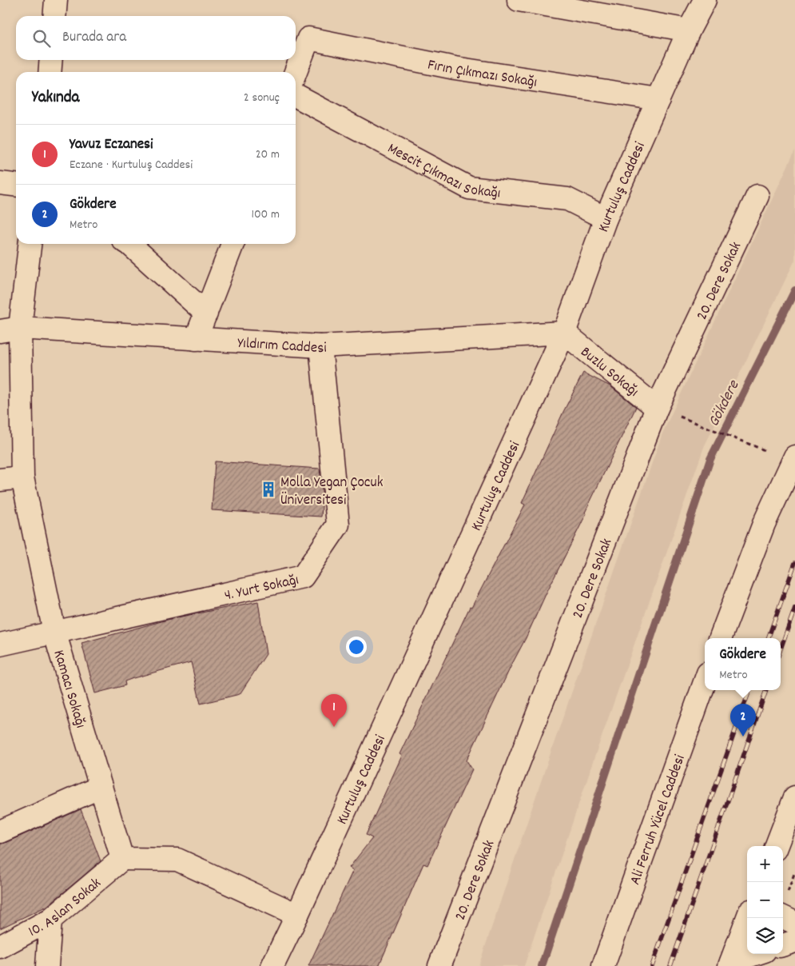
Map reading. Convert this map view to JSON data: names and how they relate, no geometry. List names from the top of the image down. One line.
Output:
{"streets":{"street":["Fırın Çıkmazı Sokağı","Mescit Çıkmazı Sokağı","Kurtuluş Caddesi","20. Dere Sokak","Yıldırım Caddesi","Buzlu Sokağı","4. Yurt Sokağı","Kamacı Sokağı","Ali Ferruh Yücel Caddesi","10. Aslan Sokak"]},"crossings":[["Fırın Çıkmazı Sokağı","Kurtuluş Caddesi"],["Mescit Çıkmazı Sokağı","Kurtuluş Caddesi"],["Kurtuluş Caddesi","Yıldırım Caddesi"],["Kurtuluş Caddesi","Buzlu Sokağı"],["20. Dere Sokak","Buzlu Sokağı"],["Yıldırım Caddesi","Buzlu Sokağı"],["Yıldırım Caddesi","4. Yurt Sokağı"],["Yıldırım Caddesi","Kamacı Sokağı"],["4. Yurt Sokağı","Kamacı Sokağı"],["Kamacı Sokağı","10. Aslan Sokak"]],"water":["Gökdere"],"places":{"building":["Molla Yegan Çocuk Üniversitesi"]},"page":{"search":"Burada ara","heading":["Yakında","2 sonuç"],"list":[{"mark":"1","name":"Yavuz Eczanesi","note":"Eczane · Kurtuluş Caddesi","value":"20 m"},{"mark":"2","name":"Gökdere","note":"Metro","value":"100 m"}],"popup":["Gökdere","Metro"],"pins":["1","2"],"map_buttons":["+","−"]}}
